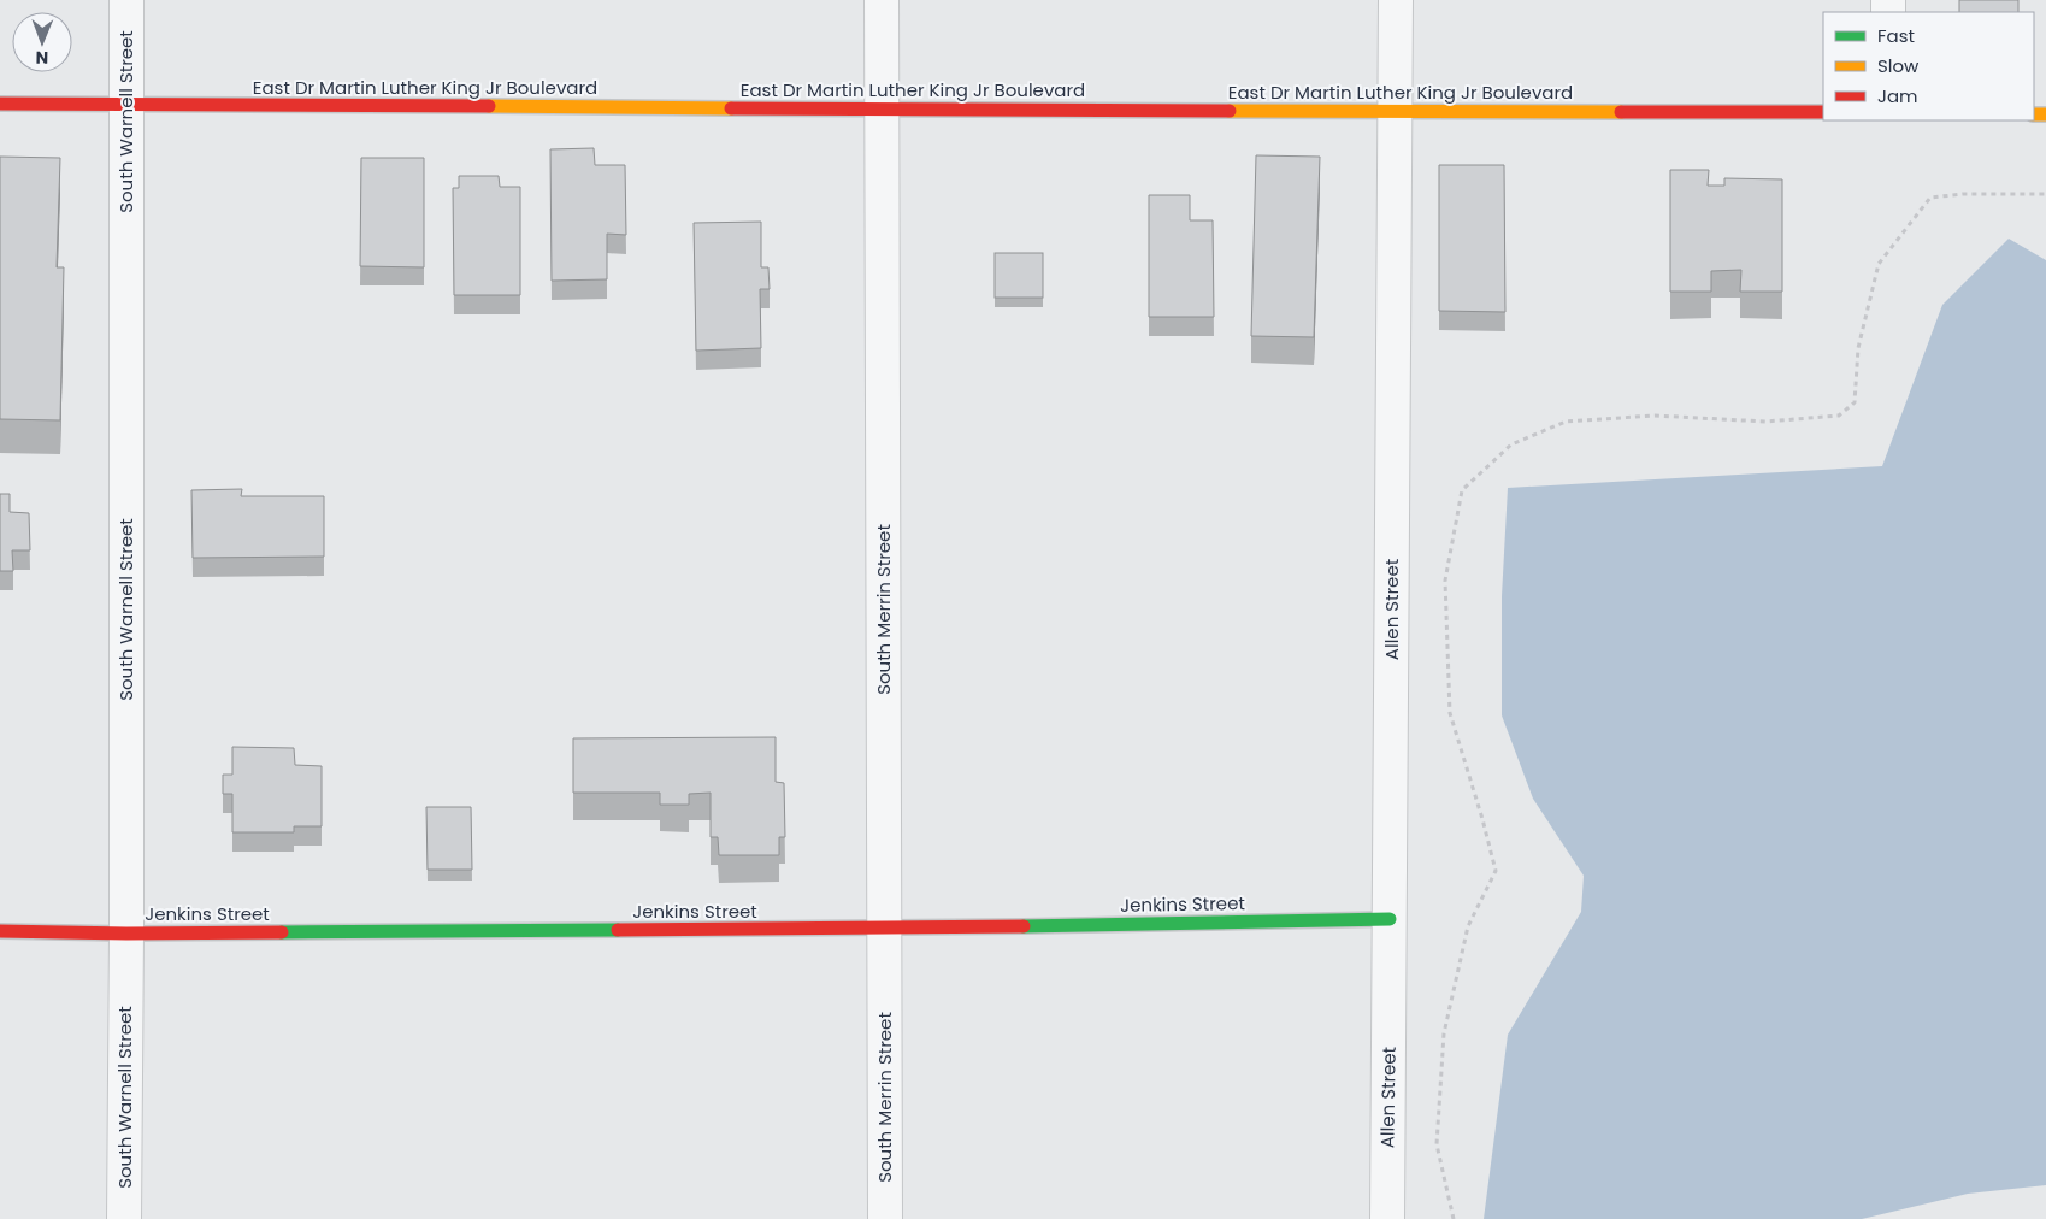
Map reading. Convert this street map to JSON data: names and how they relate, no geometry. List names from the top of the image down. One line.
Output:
{"streets":{"street":["East Dr Martin Luther King Jr Boulevard","South Warnell Street","South Merrin Street","Allen Street","Jenkins Street"]},"crossings":[["East Dr Martin Luther King Jr Boulevard","South Warnell Street"],["East Dr Martin Luther King Jr Boulevard","South Merrin Street"],["East Dr Martin Luther King Jr Boulevard","Allen Street"],["South Warnell Street","Jenkins Street"],["South Merrin Street","Jenkins Street"],["Allen Street","Jenkins Street"]],"legend":["Fast","Slow","Jam"],"north":"bottom"}
